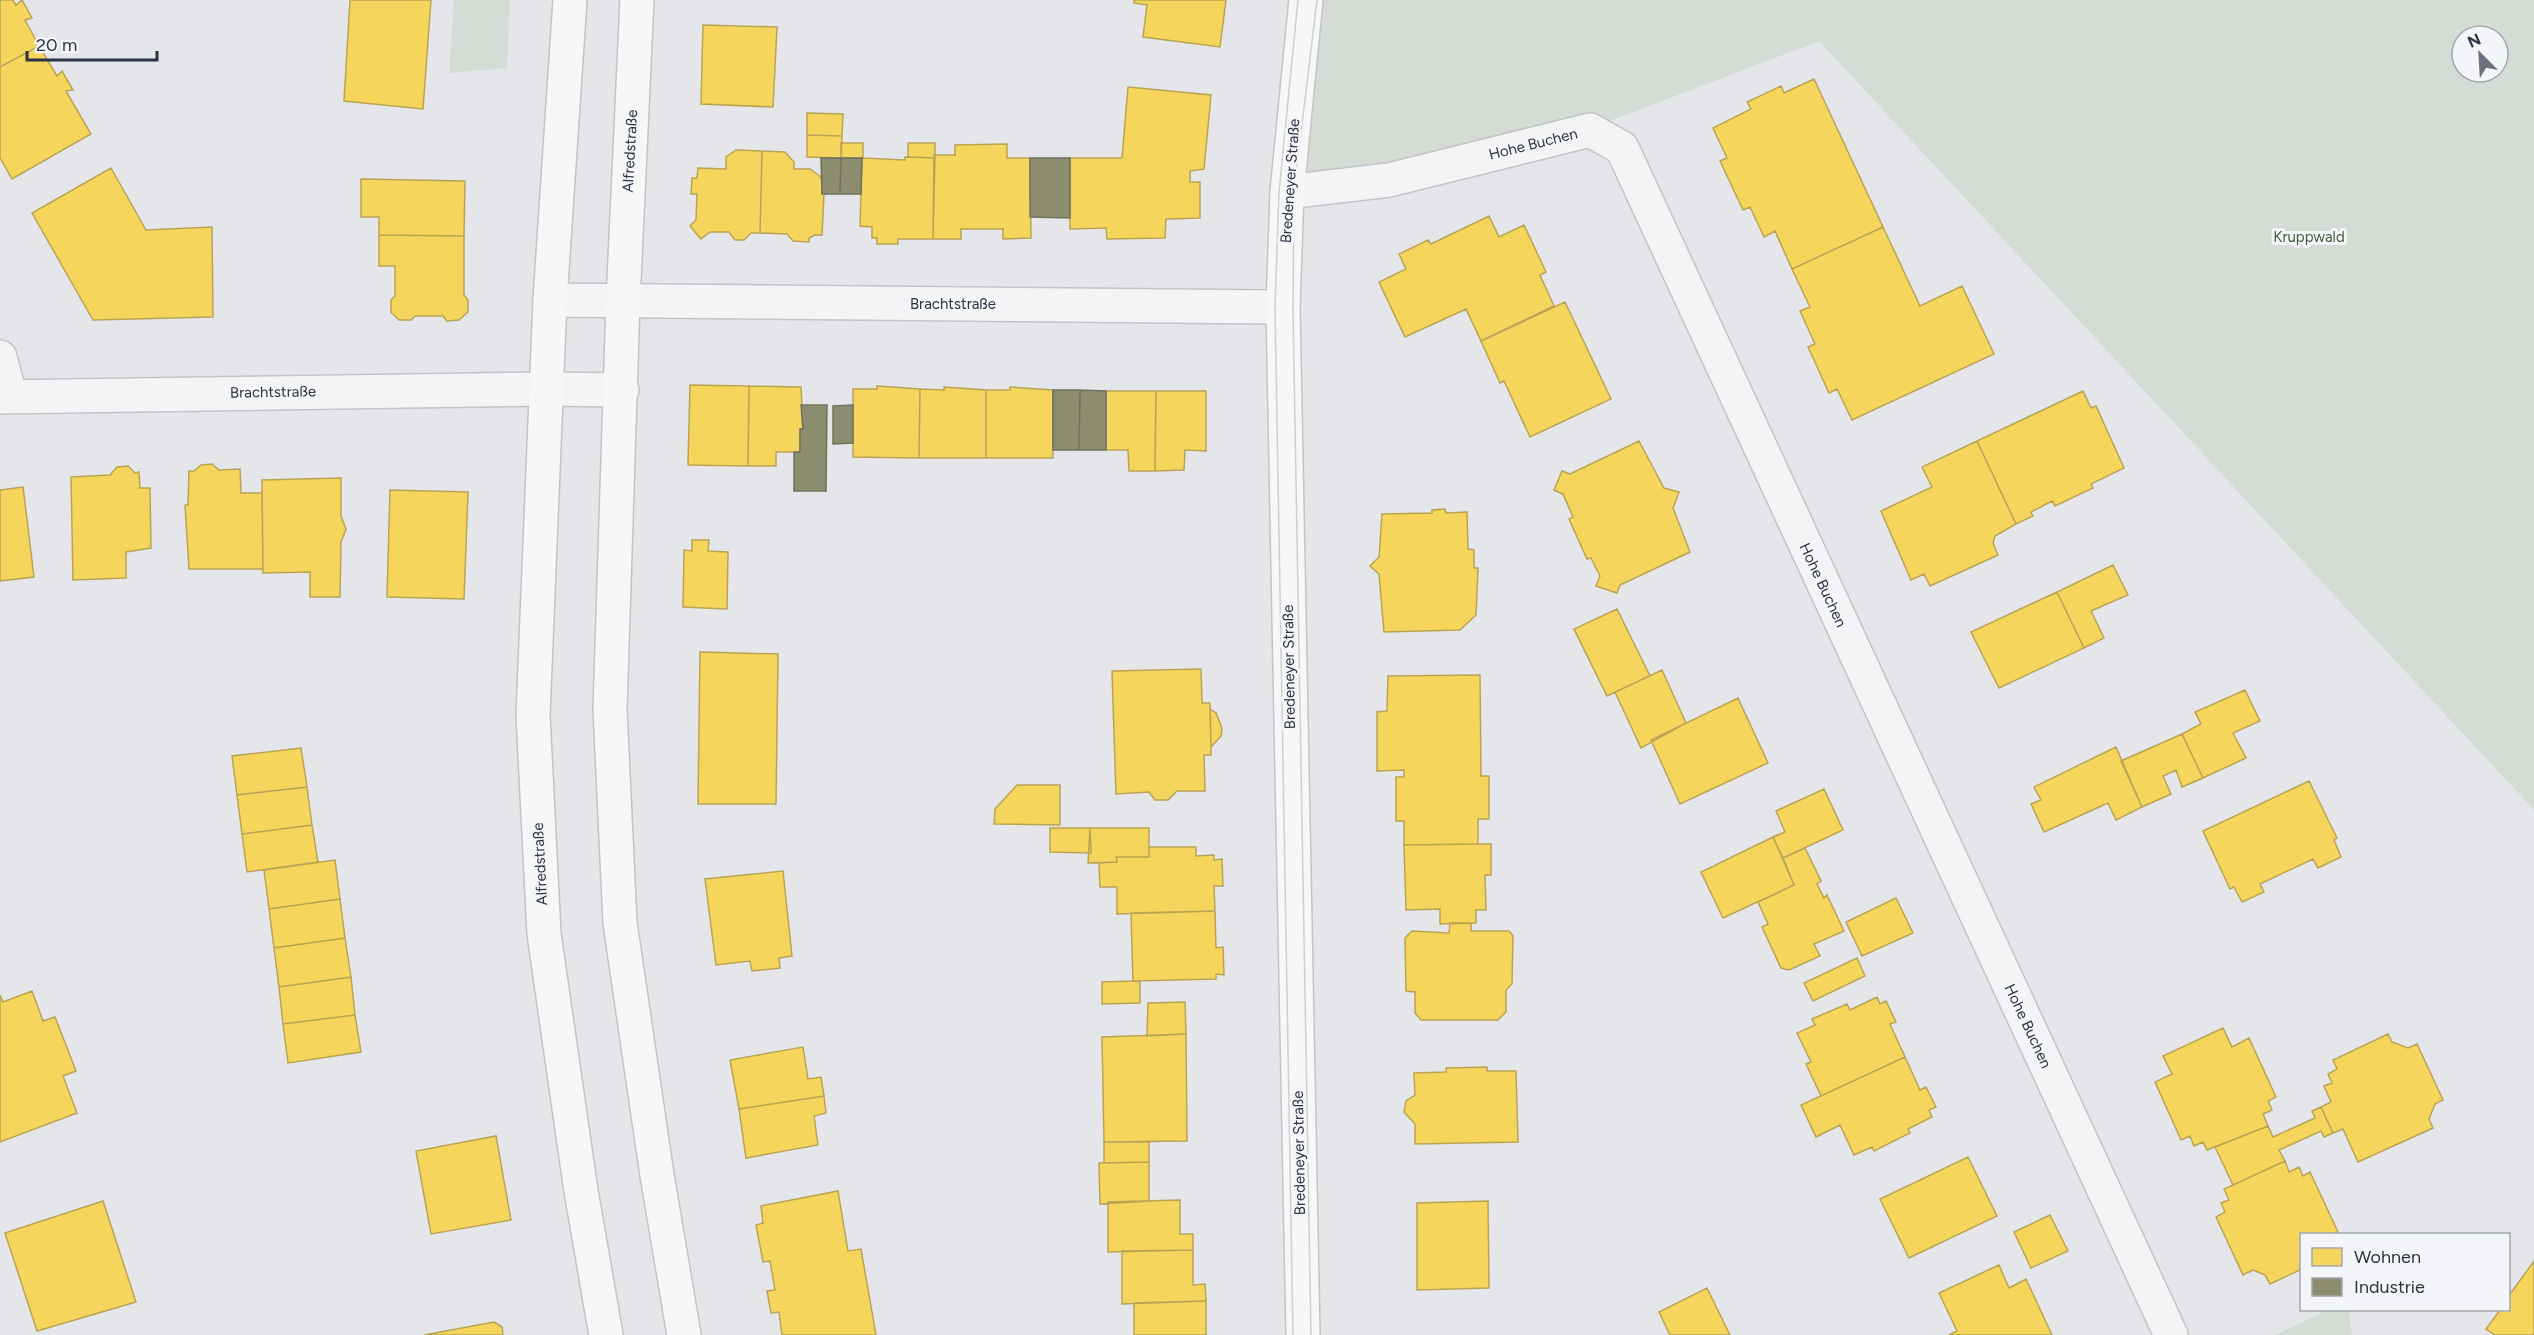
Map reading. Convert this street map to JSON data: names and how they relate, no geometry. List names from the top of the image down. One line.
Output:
{"streets":{"main road":["Alfredstraße","Bredeneyer Straße"],"street":["Hohe Buchen","Brachtstraße"]},"crossings":[["Hohe Buchen","Bredeneyer Straße"],["Alfredstraße","Brachtstraße"],["Bredeneyer Straße","Brachtstraße"]],"parks":["Kruppwald"],"legend":["Wohnen","Industrie"],"scale_bar":"20 m","north":"top left"}
